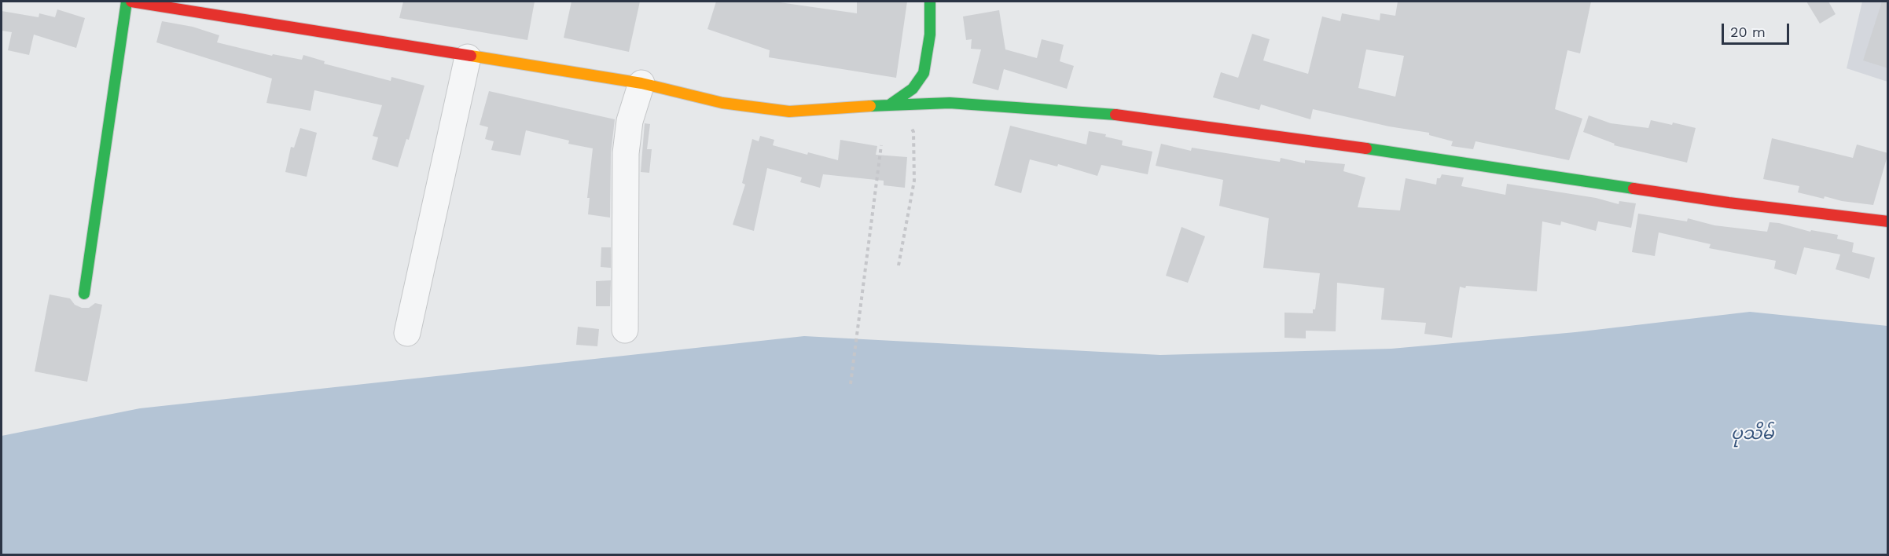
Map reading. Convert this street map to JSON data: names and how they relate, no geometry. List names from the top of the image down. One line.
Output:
{"water":["ပုသိမ်"],"scale_bar":"20 m"}
